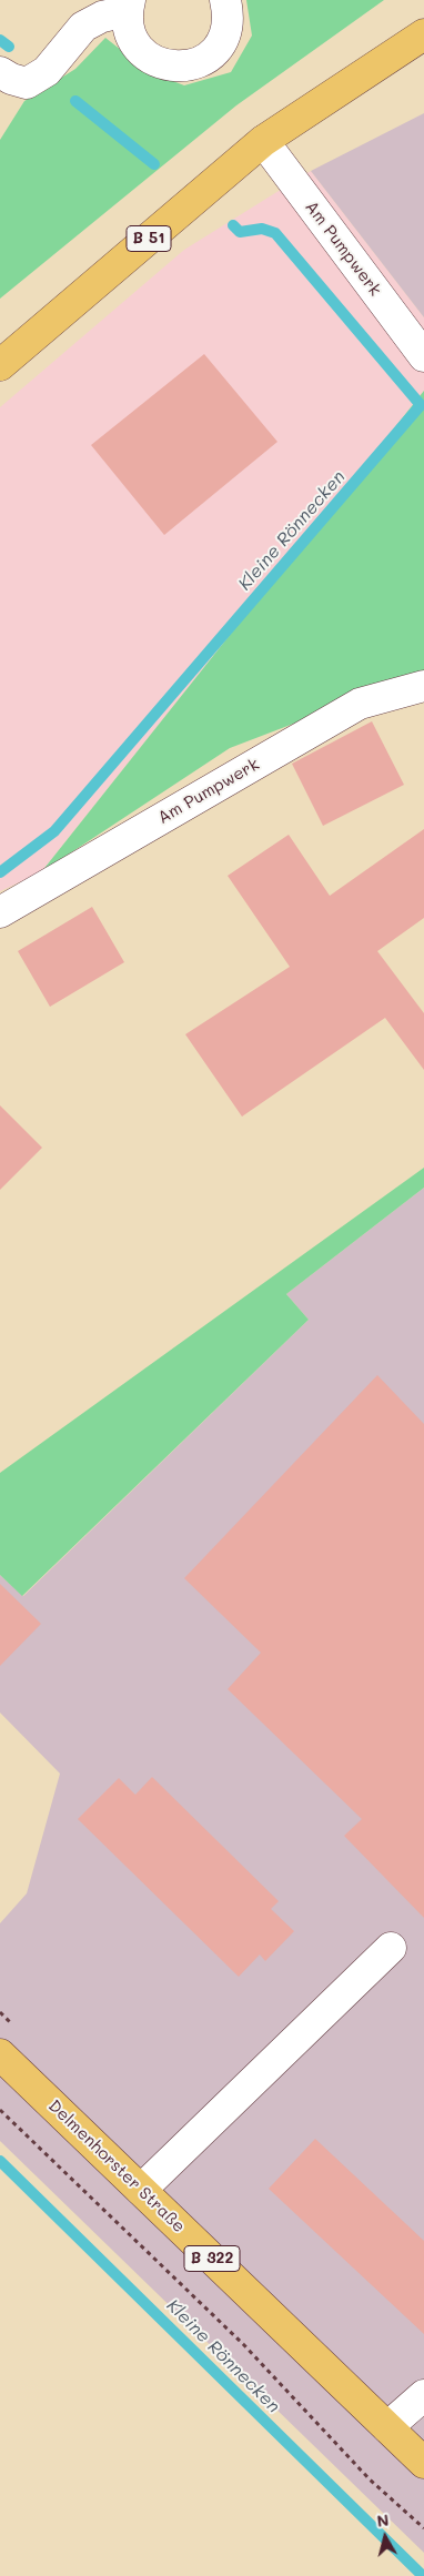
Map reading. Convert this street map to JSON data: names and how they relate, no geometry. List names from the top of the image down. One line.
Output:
{"streets":{"main road":["B 51","Delmenhorster Straße","B 322"],"street":["Am Pumpwerk"]},"crossings":[["B 51","Am Pumpwerk"]],"water":["Kleine Rönnecken"],"north":"top"}
